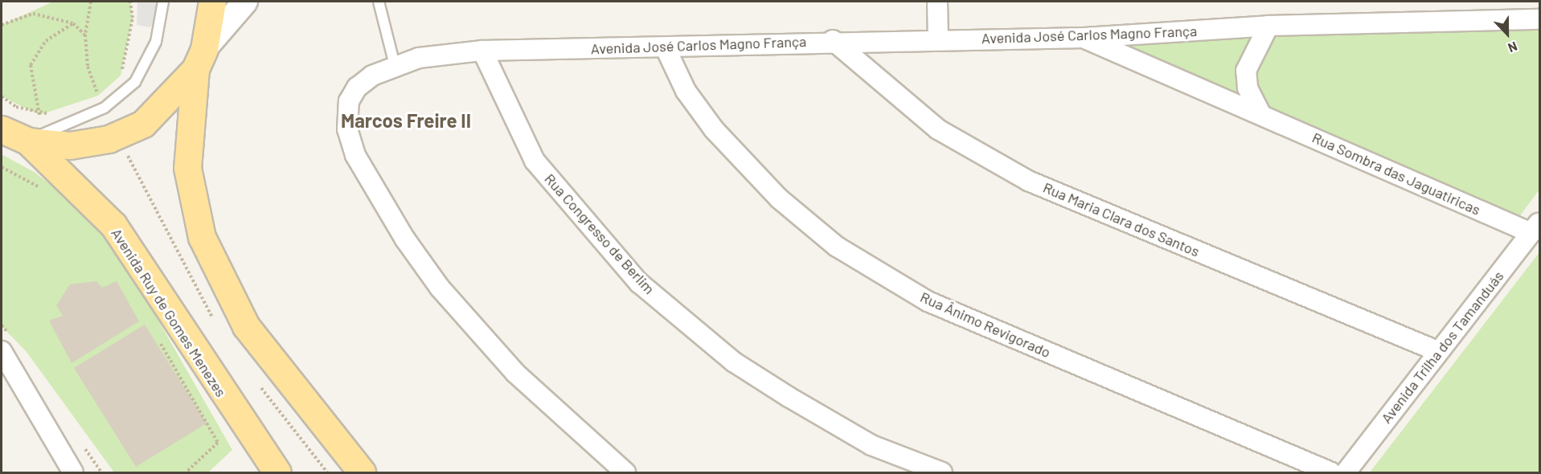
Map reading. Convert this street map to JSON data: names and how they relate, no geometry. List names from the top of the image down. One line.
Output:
{"streets":{"main road":["Avenida Ruy de Gomes Menezes"],"street":["Avenida José Carlos Magno França","Rua Sombra das Jaguatiricas","Rua Maria Clara dos Santos","Rua Congresso de Berlim","Rua Ânimo Revigorado","Avenida Trilha dos Tamanduás"]},"crossings":[["Avenida José Carlos Magno França","Rua Sombra das Jaguatiricas"],["Avenida José Carlos Magno França","Rua Maria Clara dos Santos"],["Avenida José Carlos Magno França","Rua Congresso de Berlim"],["Avenida José Carlos Magno França","Rua Ânimo Revigorado"],["Rua Sombra das Jaguatiricas","Avenida Trilha dos Tamanduás"],["Rua Maria Clara dos Santos","Avenida Trilha dos Tamanduás"]],"districts":["Marcos Freire II"],"north":"bottom"}
